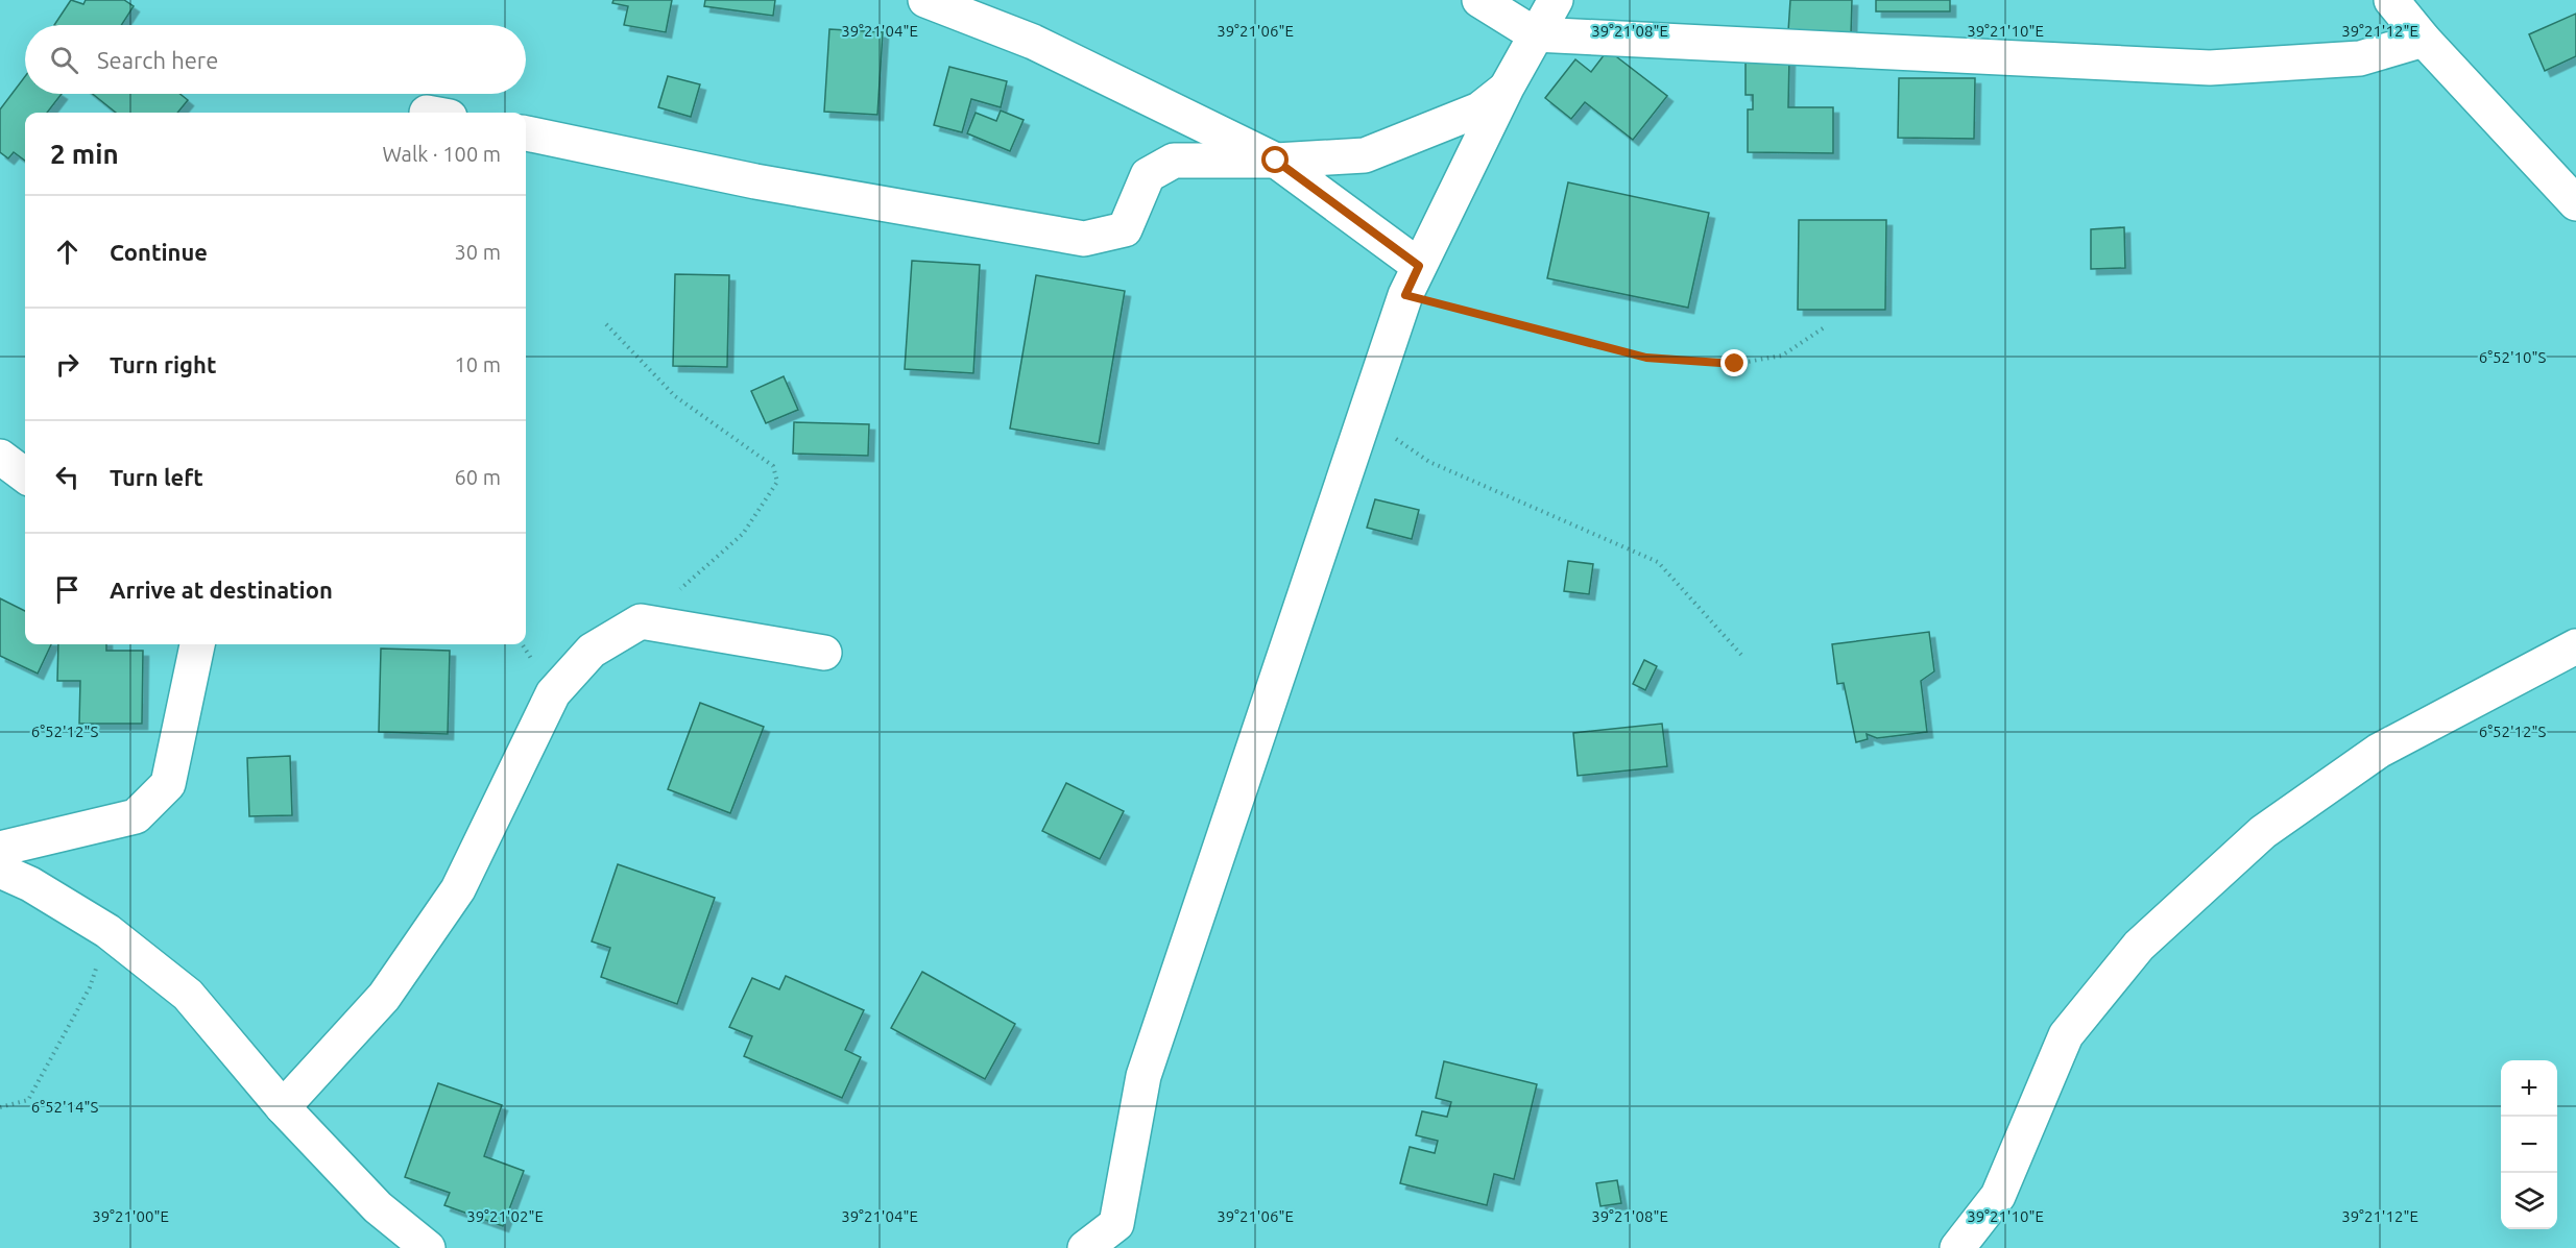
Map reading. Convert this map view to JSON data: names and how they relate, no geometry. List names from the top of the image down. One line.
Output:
{"page":{"search":"Search here","heading":["2 min","Walk · 100 m"],"list":[["Continue","30 m"],["Turn right","10 m"],["Turn left","60 m"],"Arrive at destination"],"map_buttons":["+","−"]},"coordinates":["39°21'04\"E","39°21'06\"E","39°21'08\"E","39°21'10\"E","39°21'12\"E","6°52'10\"S","6°52'12\"S","6°52'14\"S","39°21'00\"E","39°21'02\"E"]}
